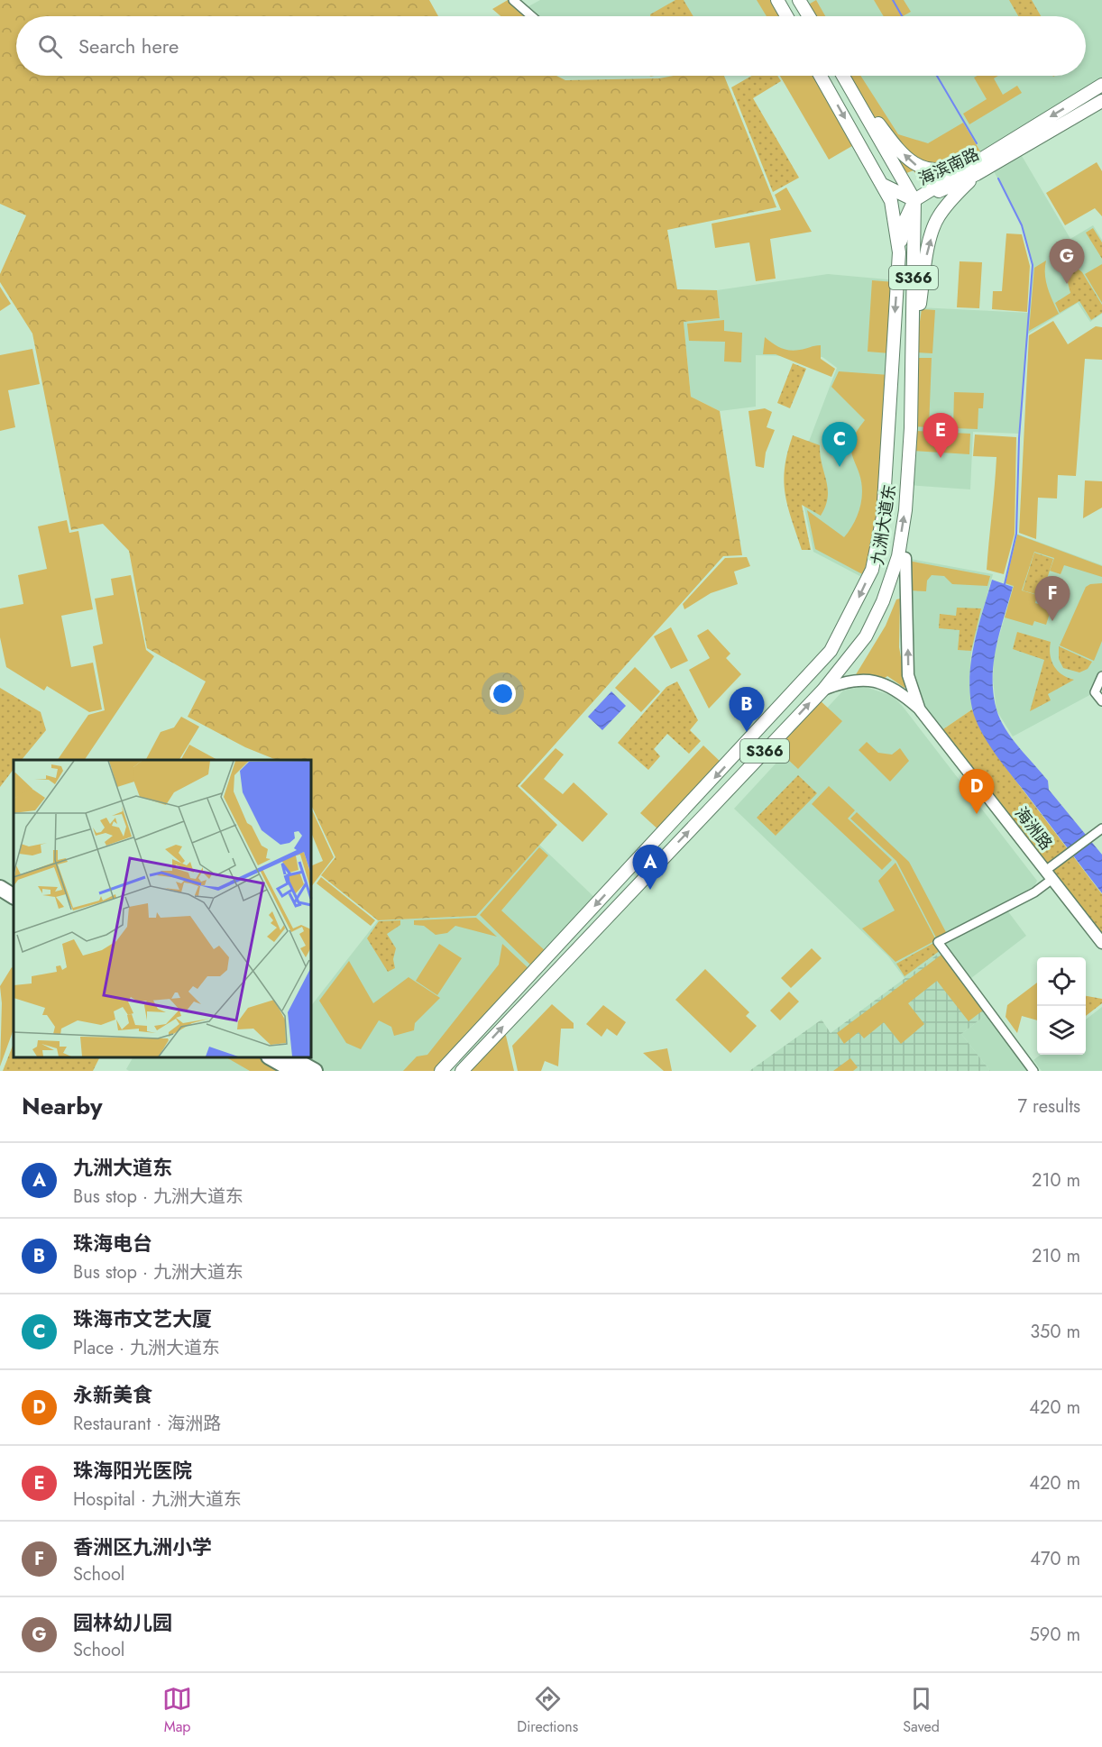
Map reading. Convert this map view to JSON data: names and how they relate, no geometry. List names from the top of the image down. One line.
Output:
{"streets":{"main road":["海滨南路","S366","九洲大道东"],"street":["海洲路"]},"crossings":[["海滨南路","九洲大道东"]],"page":{"search":"Search here","pins":["G","E","C","F","B","D","A"],"heading":["Nearby","7 results"],"list":[{"mark":"A","name":"九洲大道东","note":"Bus stop · 九洲大道东","value":"210 m"},{"mark":"B","name":"珠海电台","note":"Bus stop · 九洲大道东","value":"210 m"},{"mark":"C","name":"珠海市文艺大厦","note":"Place · 九洲大道东","value":"350 m"},{"mark":"D","name":"永新美食","note":"Restaurant · 海洲路","value":"420 m"},{"mark":"E","name":"珠海阳光医院","note":"Hospital · 九洲大道东","value":"420 m"},{"mark":"F","name":"香洲区九洲小学","note":"School","value":"470 m"},{"mark":"G","name":"园林幼儿园","note":"School","value":"590 m"}],"nav":["Map","Directions","Saved"]}}
